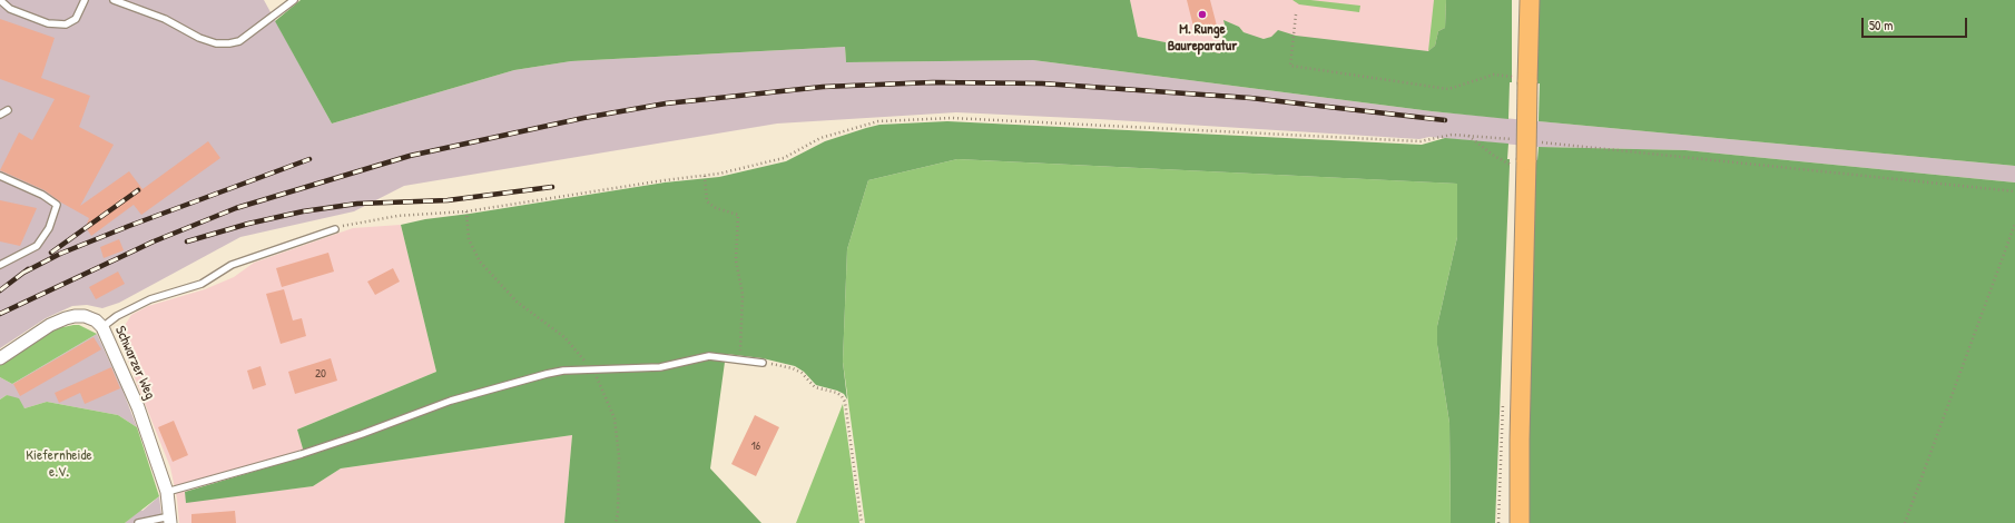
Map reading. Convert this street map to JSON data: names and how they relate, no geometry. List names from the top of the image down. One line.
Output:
{"streets":{"street":["Schwarzer Weg"]},"parks":["Kiefernheide e.V."],"places":["M. Runge Baureparatur"],"house_numbers":["20","16"],"scale_bar":"50 m"}
